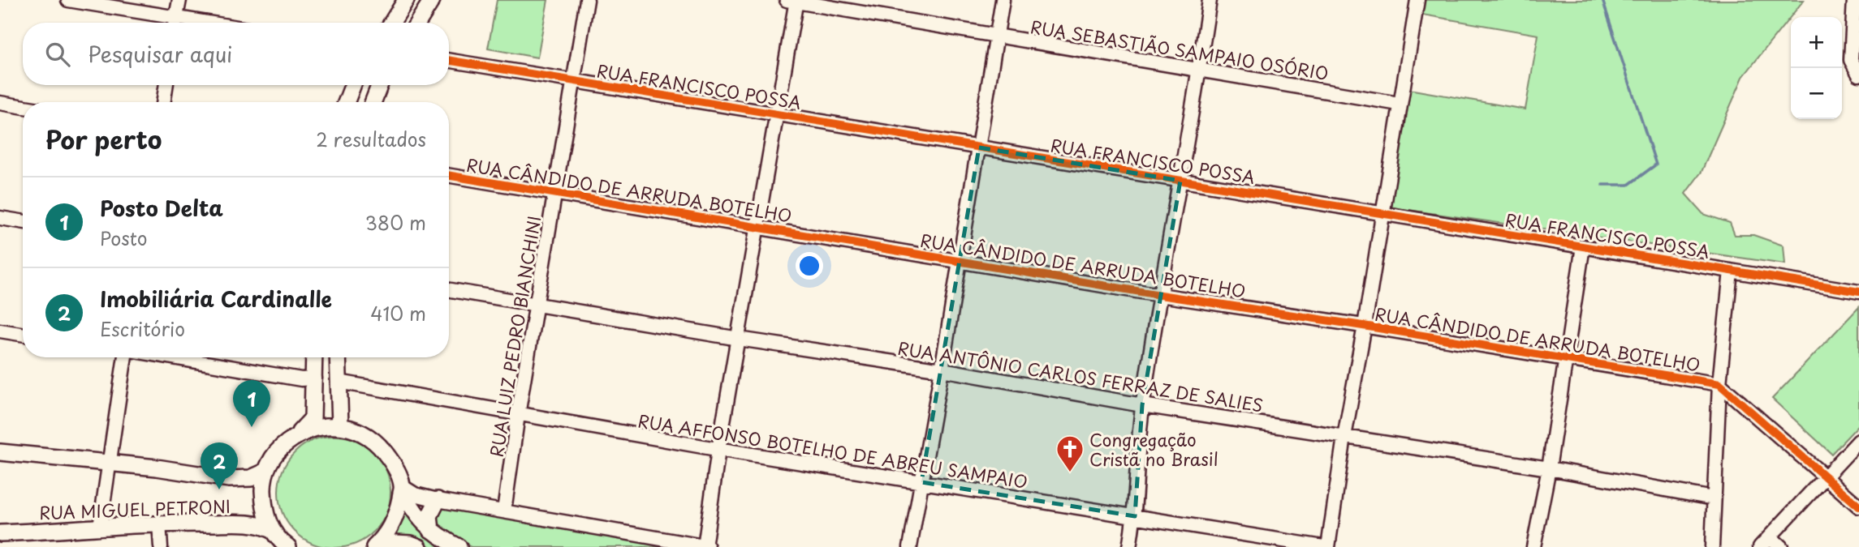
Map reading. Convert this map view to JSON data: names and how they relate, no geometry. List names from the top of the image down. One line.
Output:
{"streets":{"main road":["RUA MIGUEL PETRONI"],"street":["RUA SEBASTIÃO SAMPAIO OSÓRIO","RUA FRANCISCO POSSA","RUA CÂNDIDO DE ARRUDA BOTELHO","RUA LUIZ PEDRO BIANCHINI","RUA ANTÔNIO CARLOS FERRAZ DE SALIES","RUA AFFONSO BOTELHO DE ABREU SAMPAIO"]},"crossings":[["RUA FRANCISCO POSSA","RUA LUIZ PEDRO BIANCHINI"],["RUA CÂNDIDO DE ARRUDA BOTELHO","RUA LUIZ PEDRO BIANCHINI"],["RUA LUIZ PEDRO BIANCHINI","RUA ANTÔNIO CARLOS FERRAZ DE SALIES"],["RUA LUIZ PEDRO BIANCHINI","RUA AFFONSO BOTELHO DE ABREU SAMPAIO"]],"places":{"church":["Congregação Cristã no Brasil"]},"page":{"map_buttons":["+","−"],"search":"Pesquisar aqui","heading":["Por perto","2 resultados"],"list":[{"mark":"1","name":"Posto Delta","note":"Posto","value":"380 m"},{"mark":"2","name":"Imobiliária Cardinalle","note":"Escritório","value":"410 m"}],"pins":["1","2"]}}
